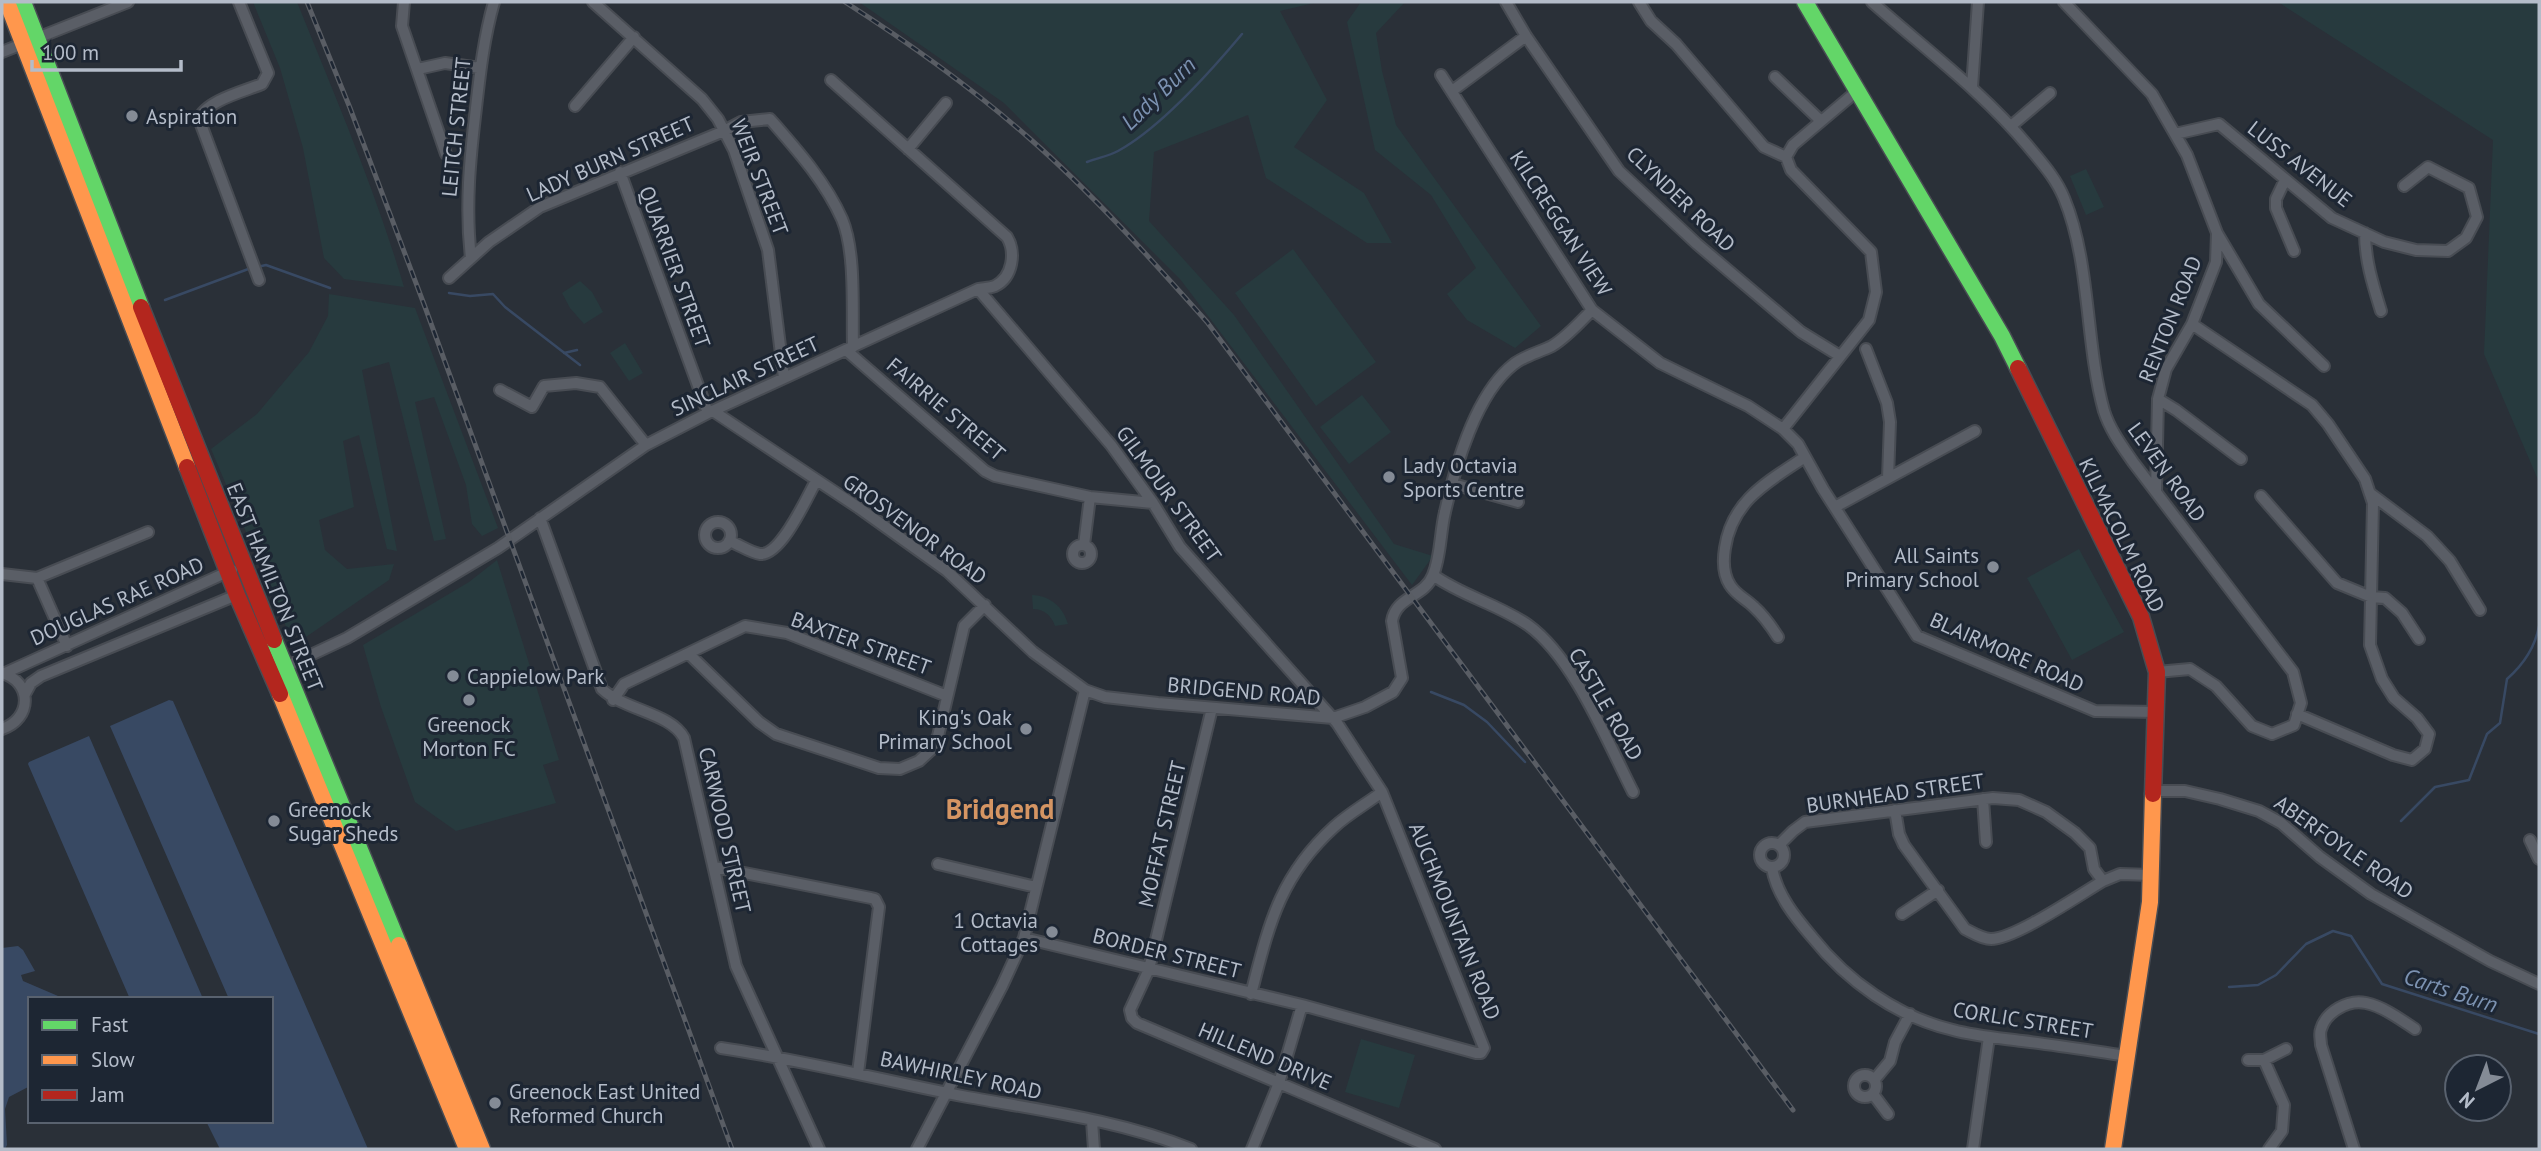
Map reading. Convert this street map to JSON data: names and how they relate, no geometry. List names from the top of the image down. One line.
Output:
{"streets":{"main road":["KILMACOLM ROAD","EAST HAMILTON STREET"],"street":["LEITCH STREET","LADY BURN STREET","LUSS AVENUE","WEIR STREET","CLYNDER ROAD","KILCREGGAN VIEW","QUARRIER STREET","RENTON ROAD","SINCLAIR STREET","FAIRRIE STREET","LEVEN ROAD","GILMOUR STREET","GROSVENOR ROAD","DOUGLAS RAE ROAD","BAXTER STREET","BLAIRMORE ROAD","BRIDGEND ROAD","CASTLE ROAD","BURNHEAD STREET","CARWOOD STREET","MOFFAT STREET","ABERFOYLE ROAD","AUCHMOUNTAIN ROAD","BORDER STREET","CORLIC STREET","HILLEND DRIVE","BAWHIRLEY ROAD"]},"crossings":[["LEITCH STREET","LADY BURN STREET"],["LADY BURN STREET","WEIR STREET"],["LADY BURN STREET","QUARRIER STREET"],["LADY BURN STREET","SINCLAIR STREET"],["LADY BURN STREET","FAIRRIE STREET"],["LUSS AVENUE","RENTON ROAD"],["WEIR STREET","SINCLAIR STREET"],["KILCREGGAN VIEW","BLAIRMORE ROAD"],["QUARRIER STREET","SINCLAIR STREET"],["QUARRIER STREET","GROSVENOR ROAD"],["RENTON ROAD","LEVEN ROAD"],["SINCLAIR STREET","FAIRRIE STREET"],["SINCLAIR STREET","GILMOUR STREET"],["SINCLAIR STREET","GROSVENOR ROAD"],["SINCLAIR STREET","EAST HAMILTON STREET"],["FAIRRIE STREET","GILMOUR STREET"],["GILMOUR STREET","BRIDGEND ROAD"],["GILMOUR STREET","AUCHMOUNTAIN ROAD"],["GROSVENOR ROAD","BRIDGEND ROAD"],["KILMACOLM ROAD","BLAIRMORE ROAD"],["KILMACOLM ROAD","ABERFOYLE ROAD"],["KILMACOLM ROAD","CORLIC STREET"],["EAST HAMILTON STREET","DOUGLAS RAE ROAD"],["BAXTER STREET","CARWOOD STREET"],["BRIDGEND ROAD","CASTLE ROAD"],["BRIDGEND ROAD","MOFFAT STREET"],["BRIDGEND ROAD","AUCHMOUNTAIN ROAD"],["BURNHEAD STREET","CORLIC STREET"],["CARWOOD STREET","BAWHIRLEY ROAD"],["MOFFAT STREET","BORDER STREET"],["MOFFAT STREET","HILLEND DRIVE"],["AUCHMOUNTAIN ROAD","BORDER STREET"],["BORDER STREET","HILLEND DRIVE"]],"districts":["Bridgend"],"water":["Lady Burn","Carts Burn"],"places":["Aspiration","Lady Octavia Sports Centre","All Saints Primary School","Cappielow Park","Greenock Morton FC","King's Oak Primary School","Greenock Sugar Sheds","1 Octavia Cottages","Greenock East United Reformed Church"],"legend":["Fast","Slow","Jam"],"scale_bar":"100 m","north":"bottom left"}
